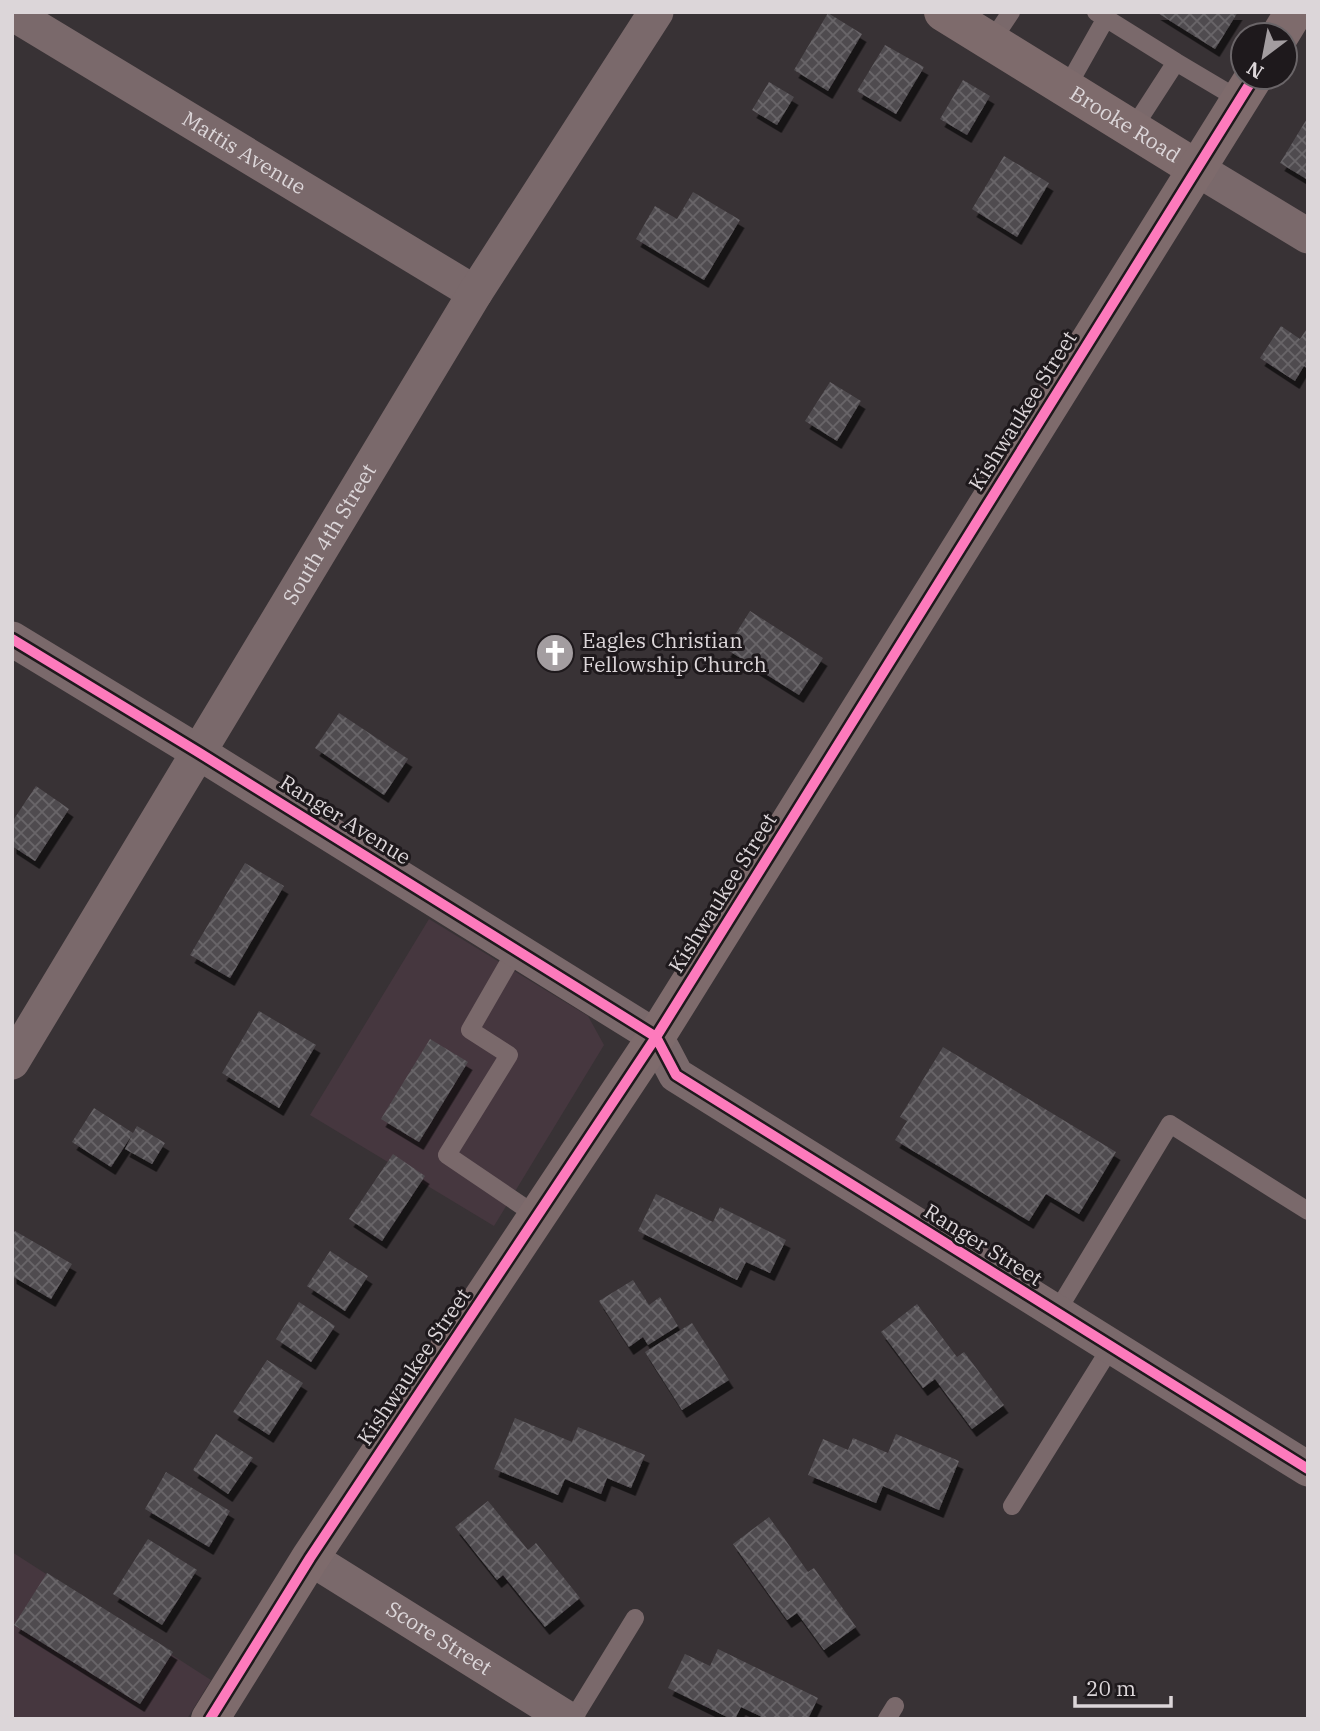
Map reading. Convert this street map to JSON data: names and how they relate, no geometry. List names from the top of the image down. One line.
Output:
{"streets":{"street":["Brooke Road","Mattis Avenue","Kishwaukee Street","South 4th Street","Ranger Avenue","Ranger Street","Score Street"]},"crossings":[["Brooke Road","Kishwaukee Street"],["Mattis Avenue","South 4th Street"],["Kishwaukee Street","Ranger Avenue"],["Kishwaukee Street","Ranger Street"],["Kishwaukee Street","Score Street"],["South 4th Street","Ranger Avenue"],["Ranger Avenue","Ranger Street"]],"places":{"church":["Eagles Christian Fellowship Church"]},"scale_bar":"20 m","north":"bottom left"}
